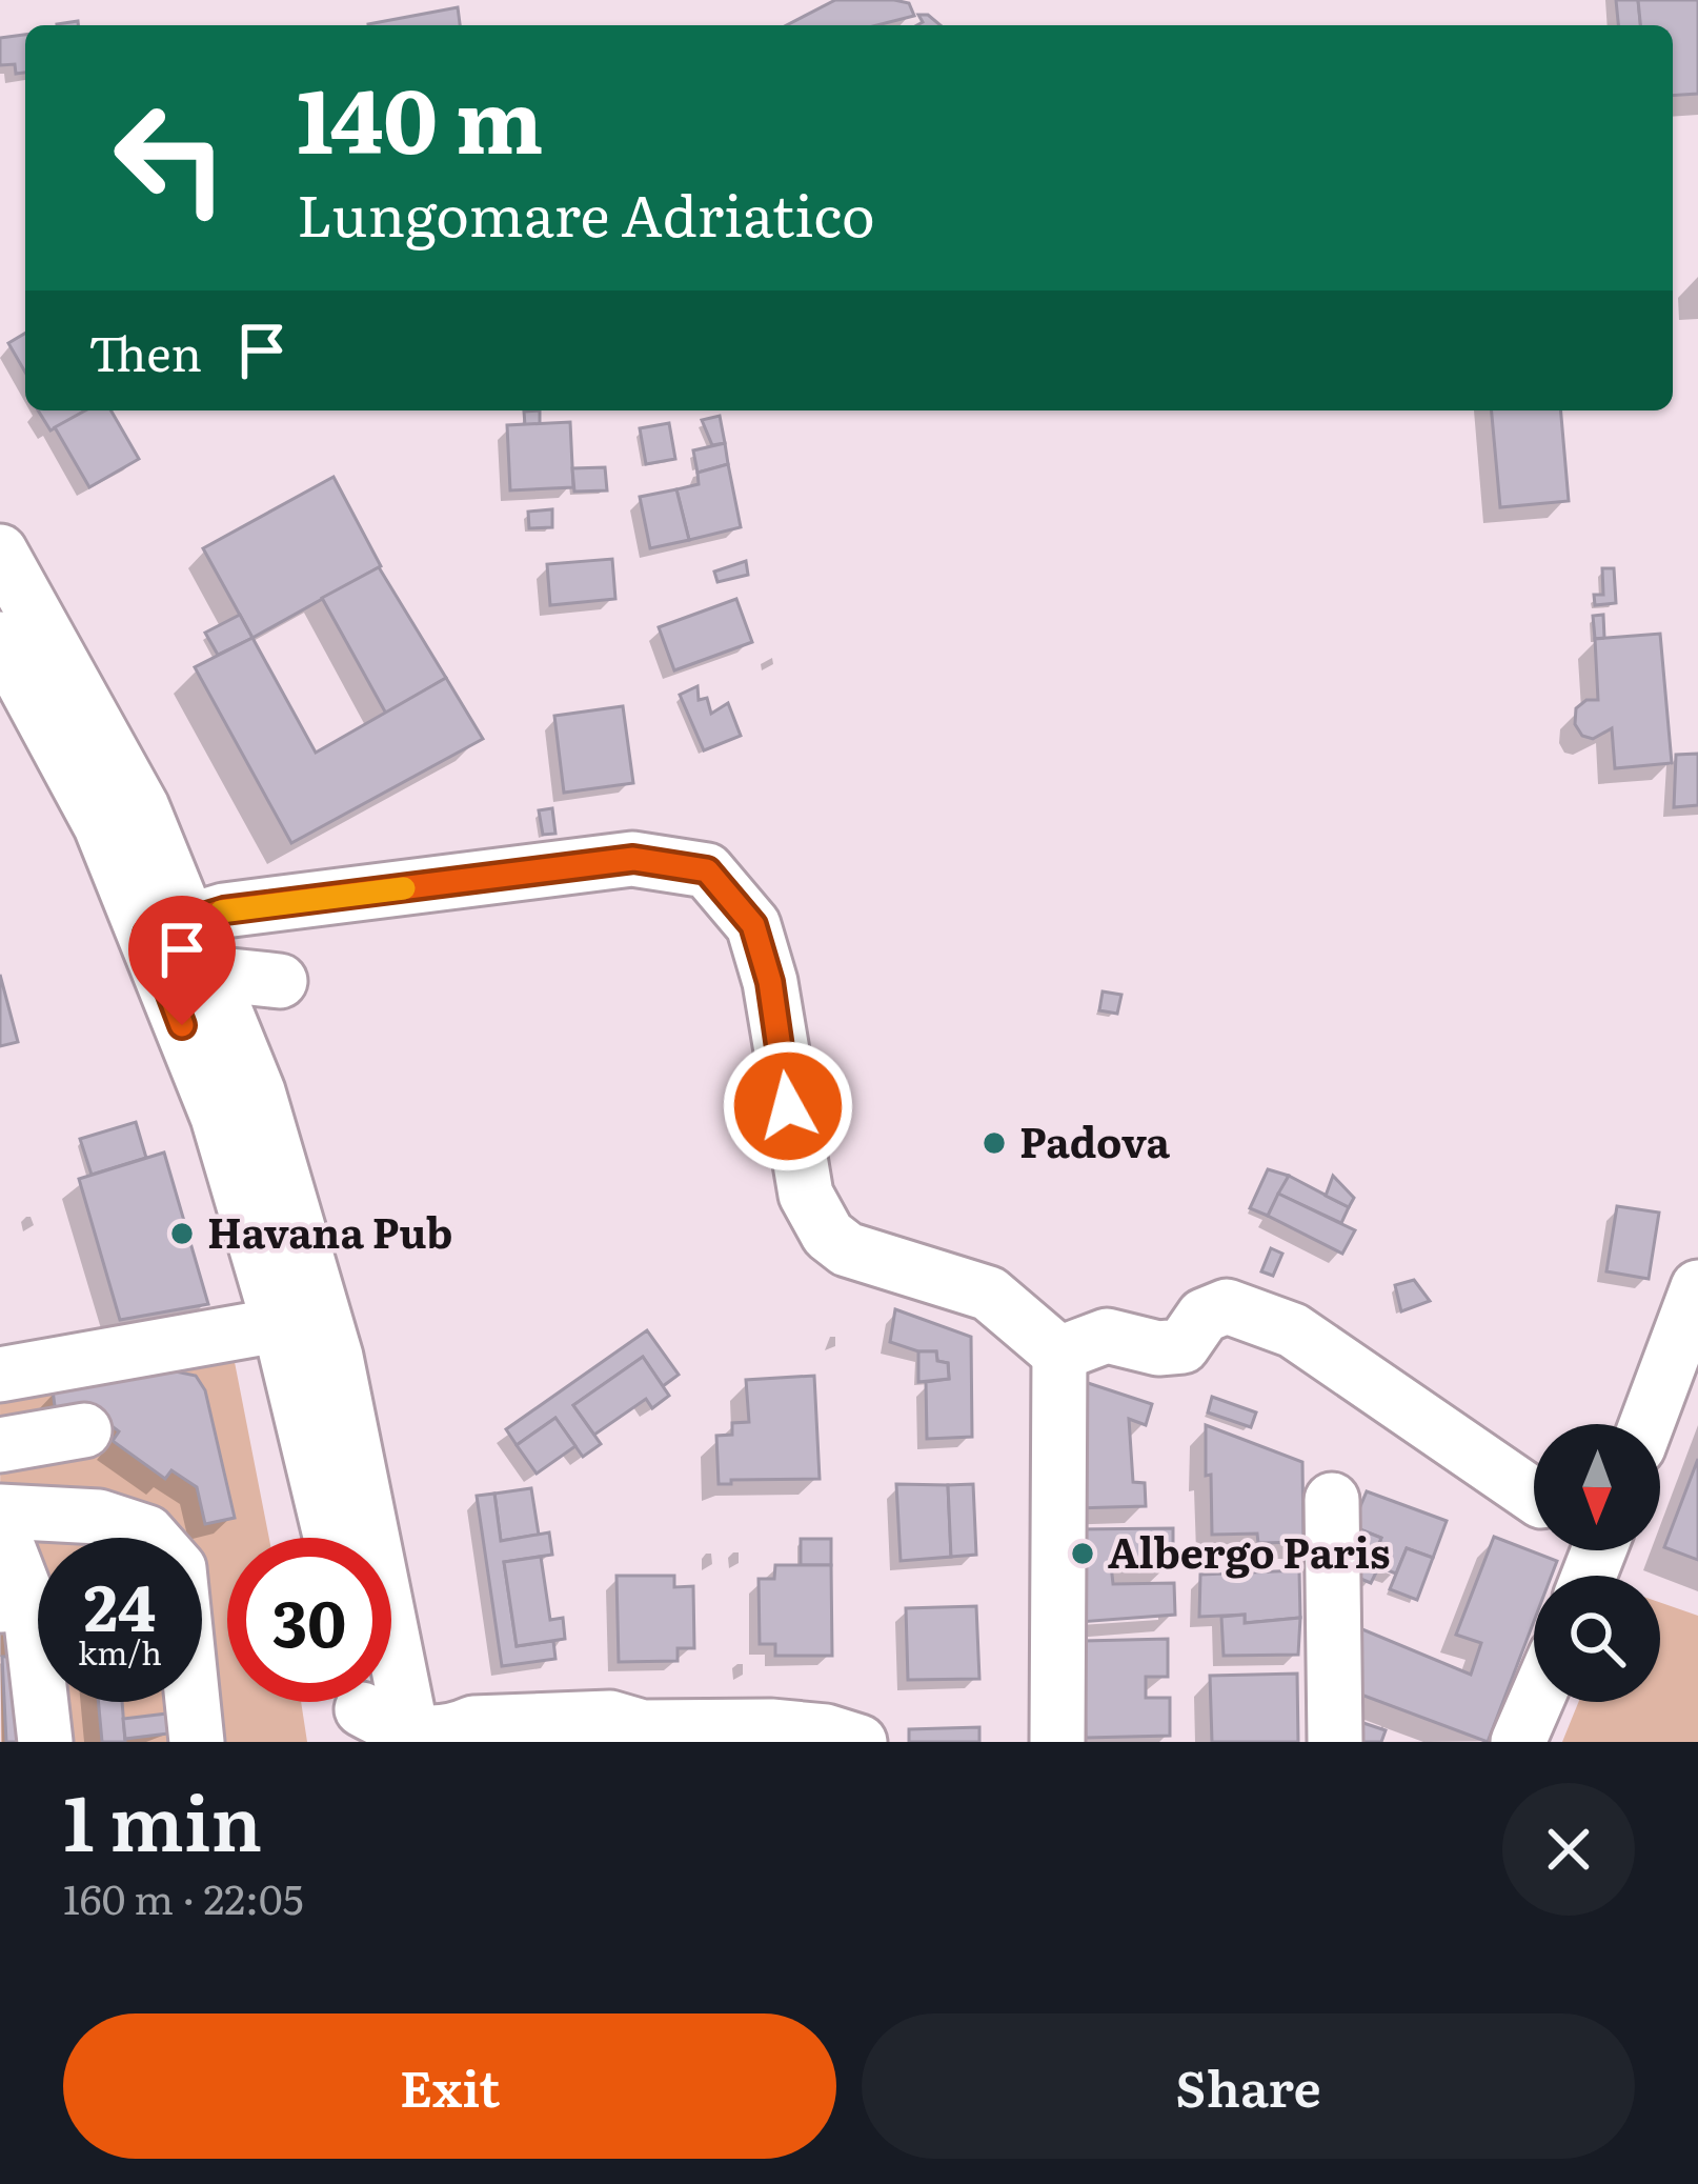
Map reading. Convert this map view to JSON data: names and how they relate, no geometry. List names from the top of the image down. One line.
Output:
{"places":["Padova","Havana Pub","Albergo Paris"],"north":"bottom","page":{"turn":["140 m","Lungomare Adriatico"],"then":"Then","speed":"24 km/h","limit":"30","heading":["1 min","160 m · 22:05"],"buttons":["Exit","Share"]}}
